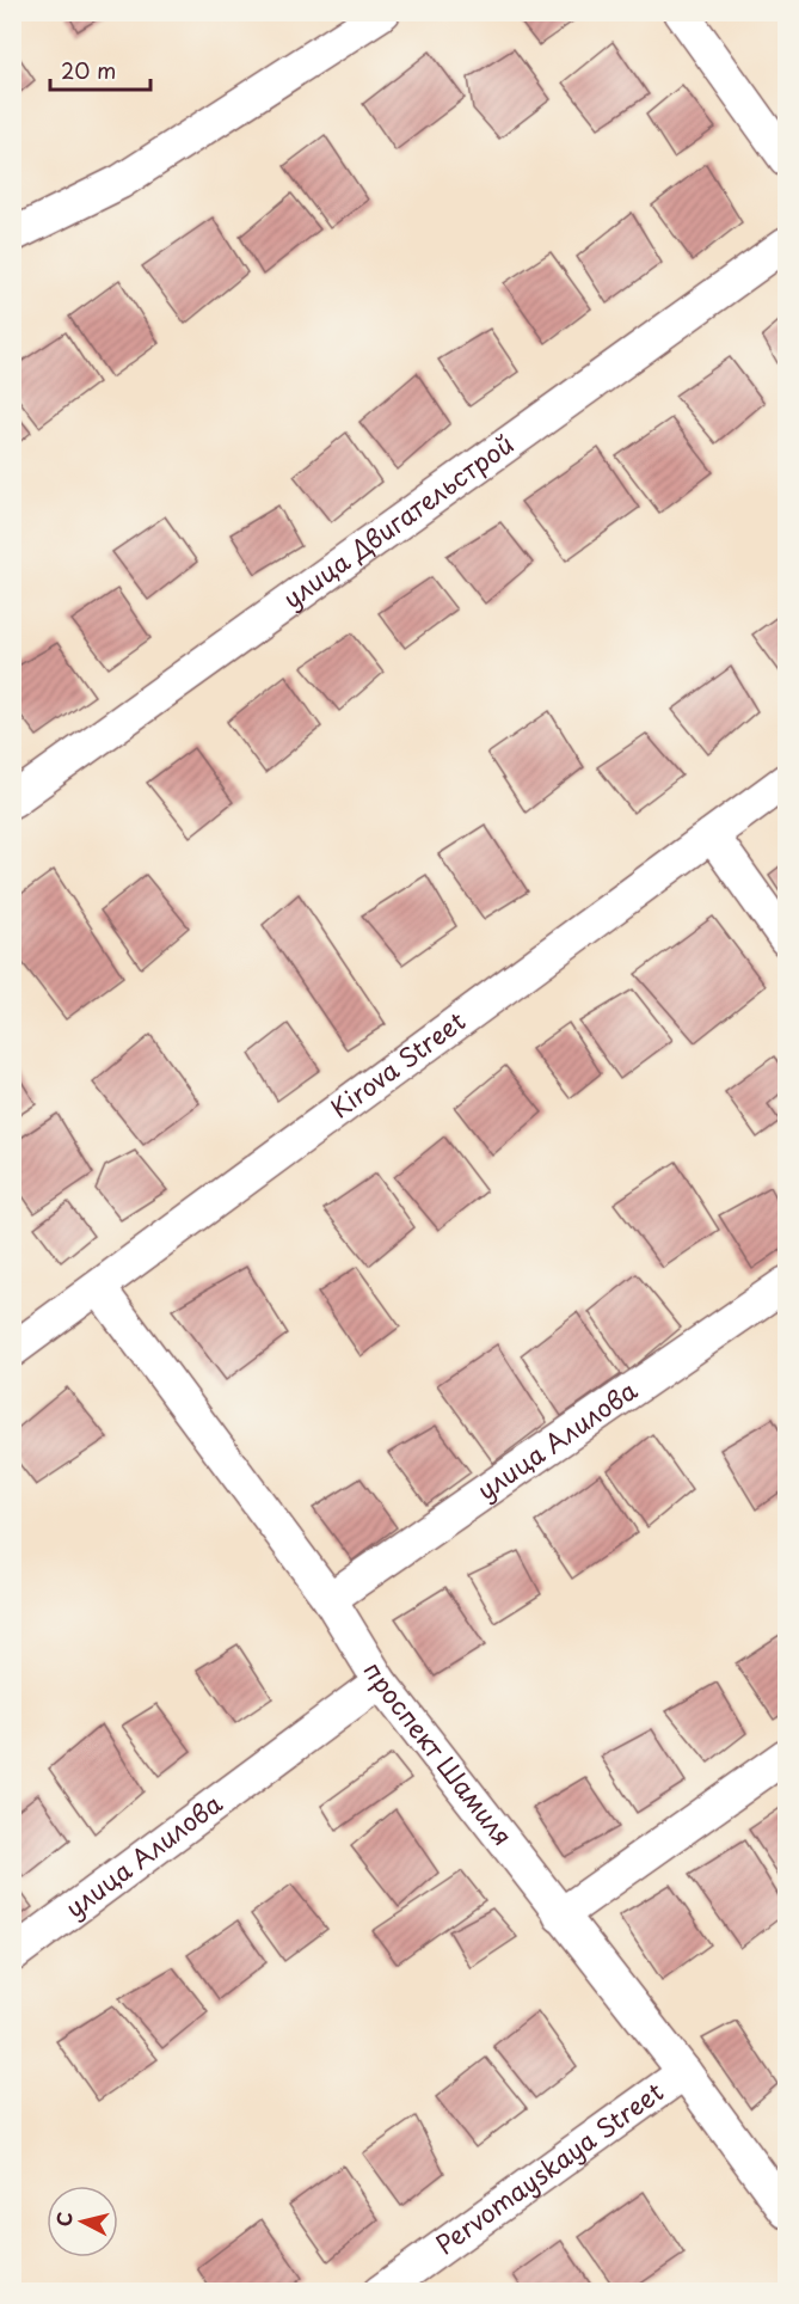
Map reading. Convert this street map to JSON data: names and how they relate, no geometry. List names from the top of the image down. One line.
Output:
{"streets":{"street":["улица Двигательстрой","Kirova Street","улица Алилова","проспект Шамиля","Pervomayskaya Street"]},"crossings":[["Kirova Street","проспект Шамиля"],["улица Алилова","проспект Шамиля"],["проспект Шамиля","Pervomayskaya Street"]],"scale_bar":"20 m","north":"left"}
